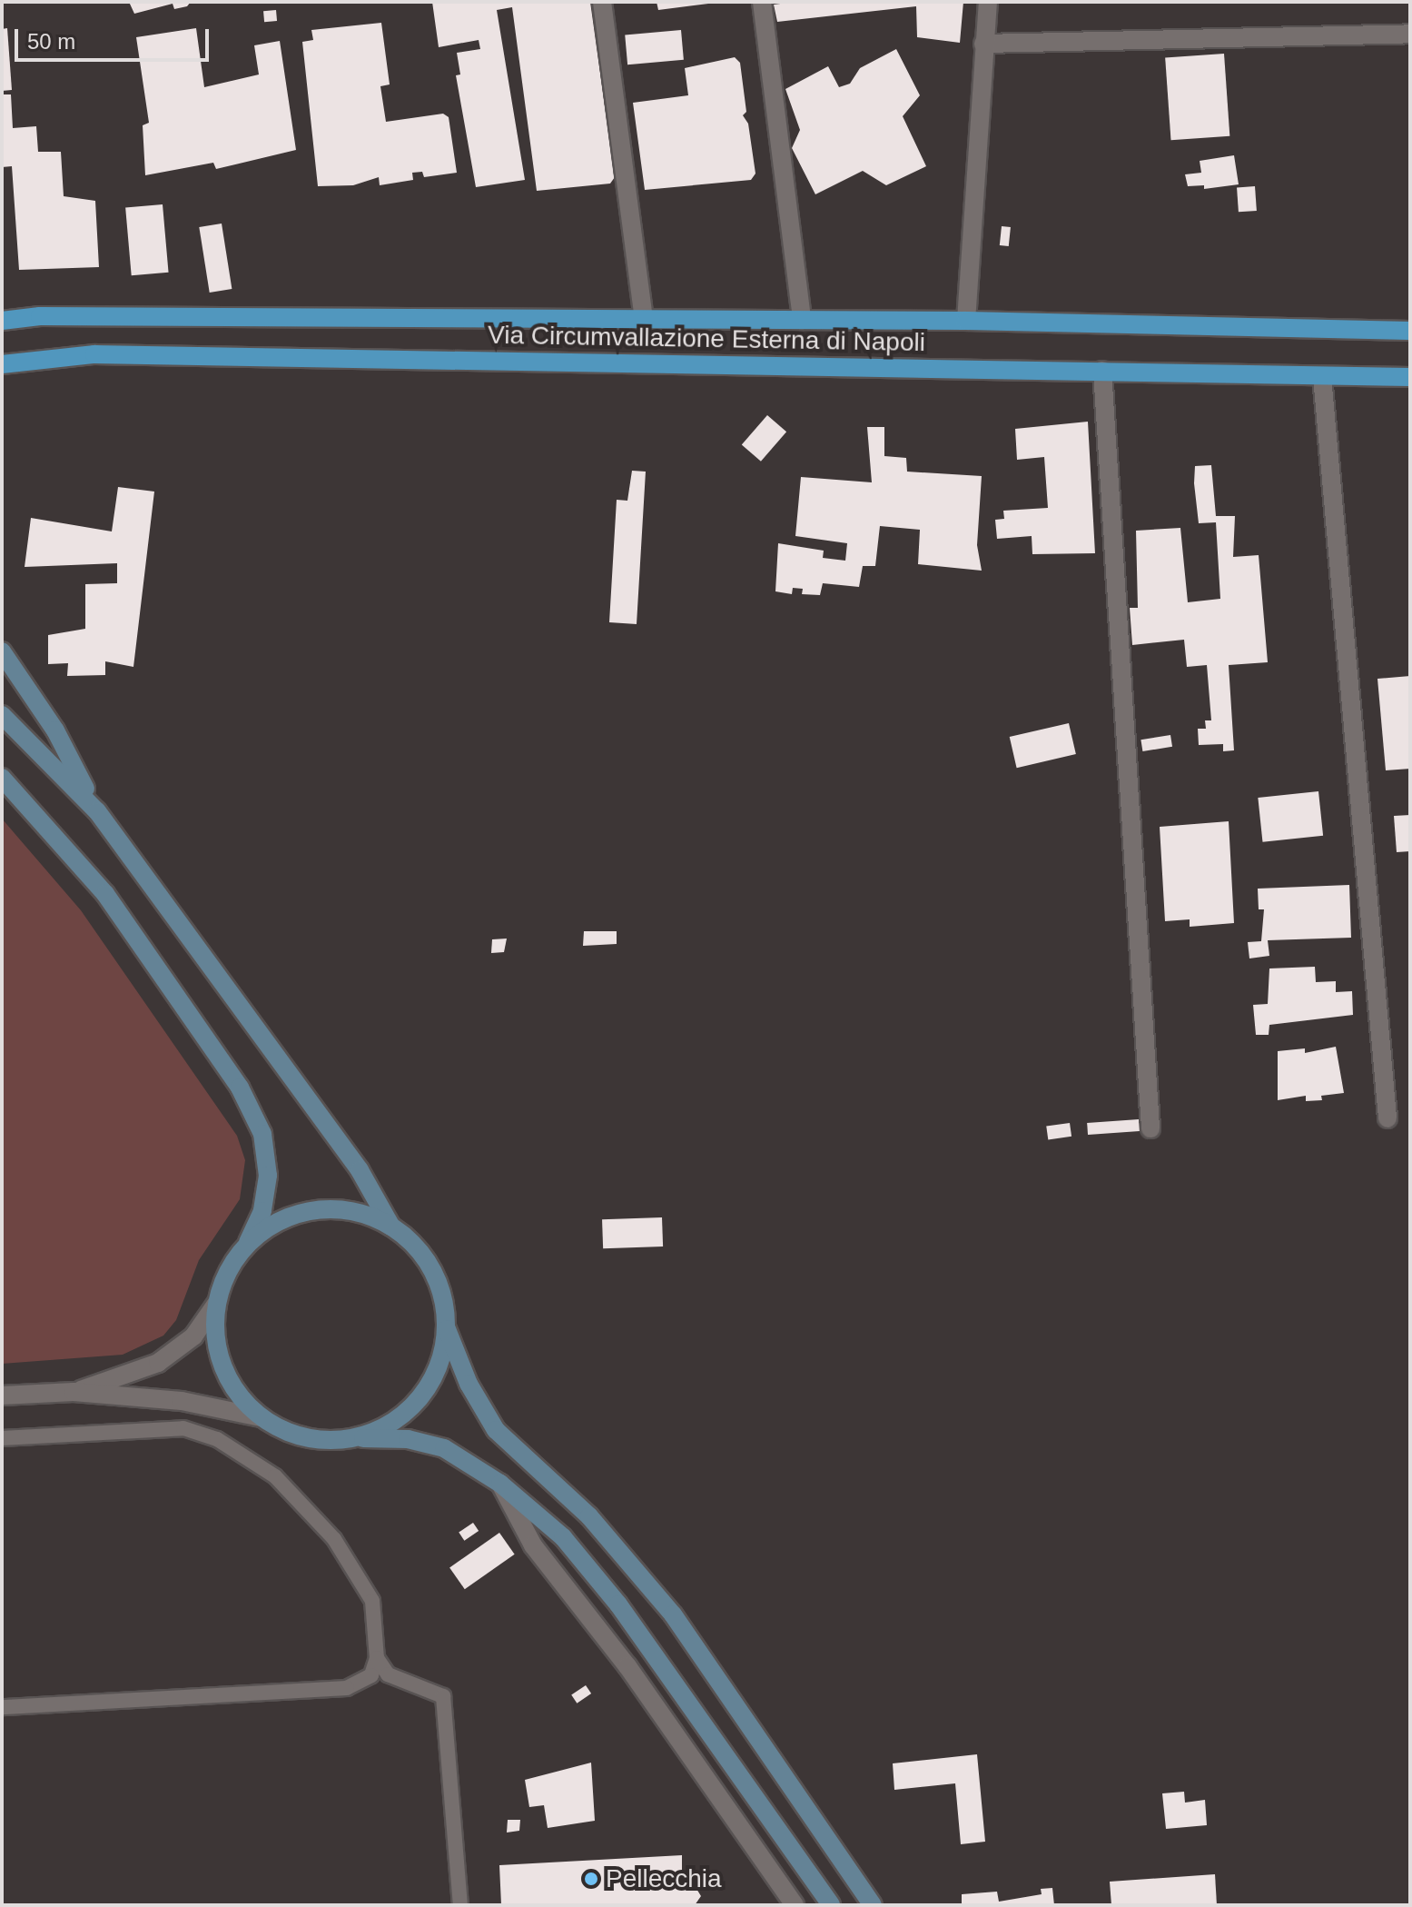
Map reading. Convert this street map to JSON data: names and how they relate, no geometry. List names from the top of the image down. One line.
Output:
{"streets":{"main road":["Via Circumvallazione Esterna di Napoli"]},"places":["Pellecchia"],"scale_bar":"50 m"}
